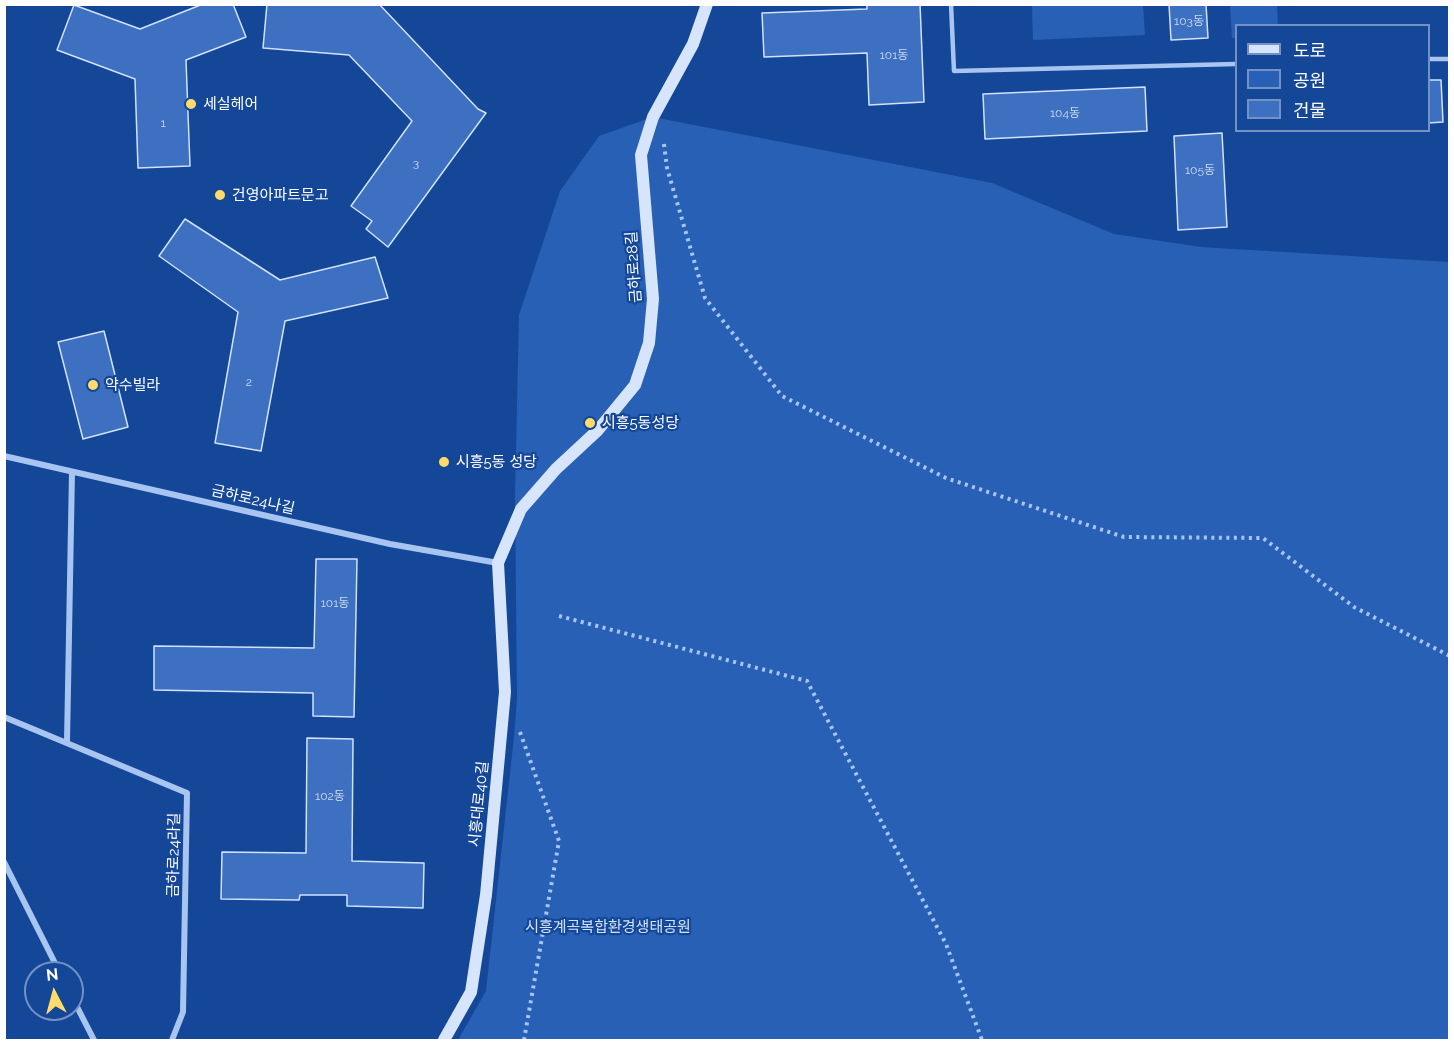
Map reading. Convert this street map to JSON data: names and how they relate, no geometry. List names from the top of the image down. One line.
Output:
{"streets":{"street":["금하로28길","금하로24나길","시흥대로40길","금하로24라길"]},"crossings":[["금하로28길","금하로24나길"],["금하로28길","시흥대로40길"],["금하로24나길","시흥대로40길"]],"parks":["시흥계곡복합환경생태공원"],"places":["세실헤어","건영아파트문고","약수빌라","시흥5동성당","시흥5동 성당"],"house_numbers":["103동","101동","104동","1","3","105동","2","101동","102동"],"legend":["도로","공원","건물"],"north":"top"}
